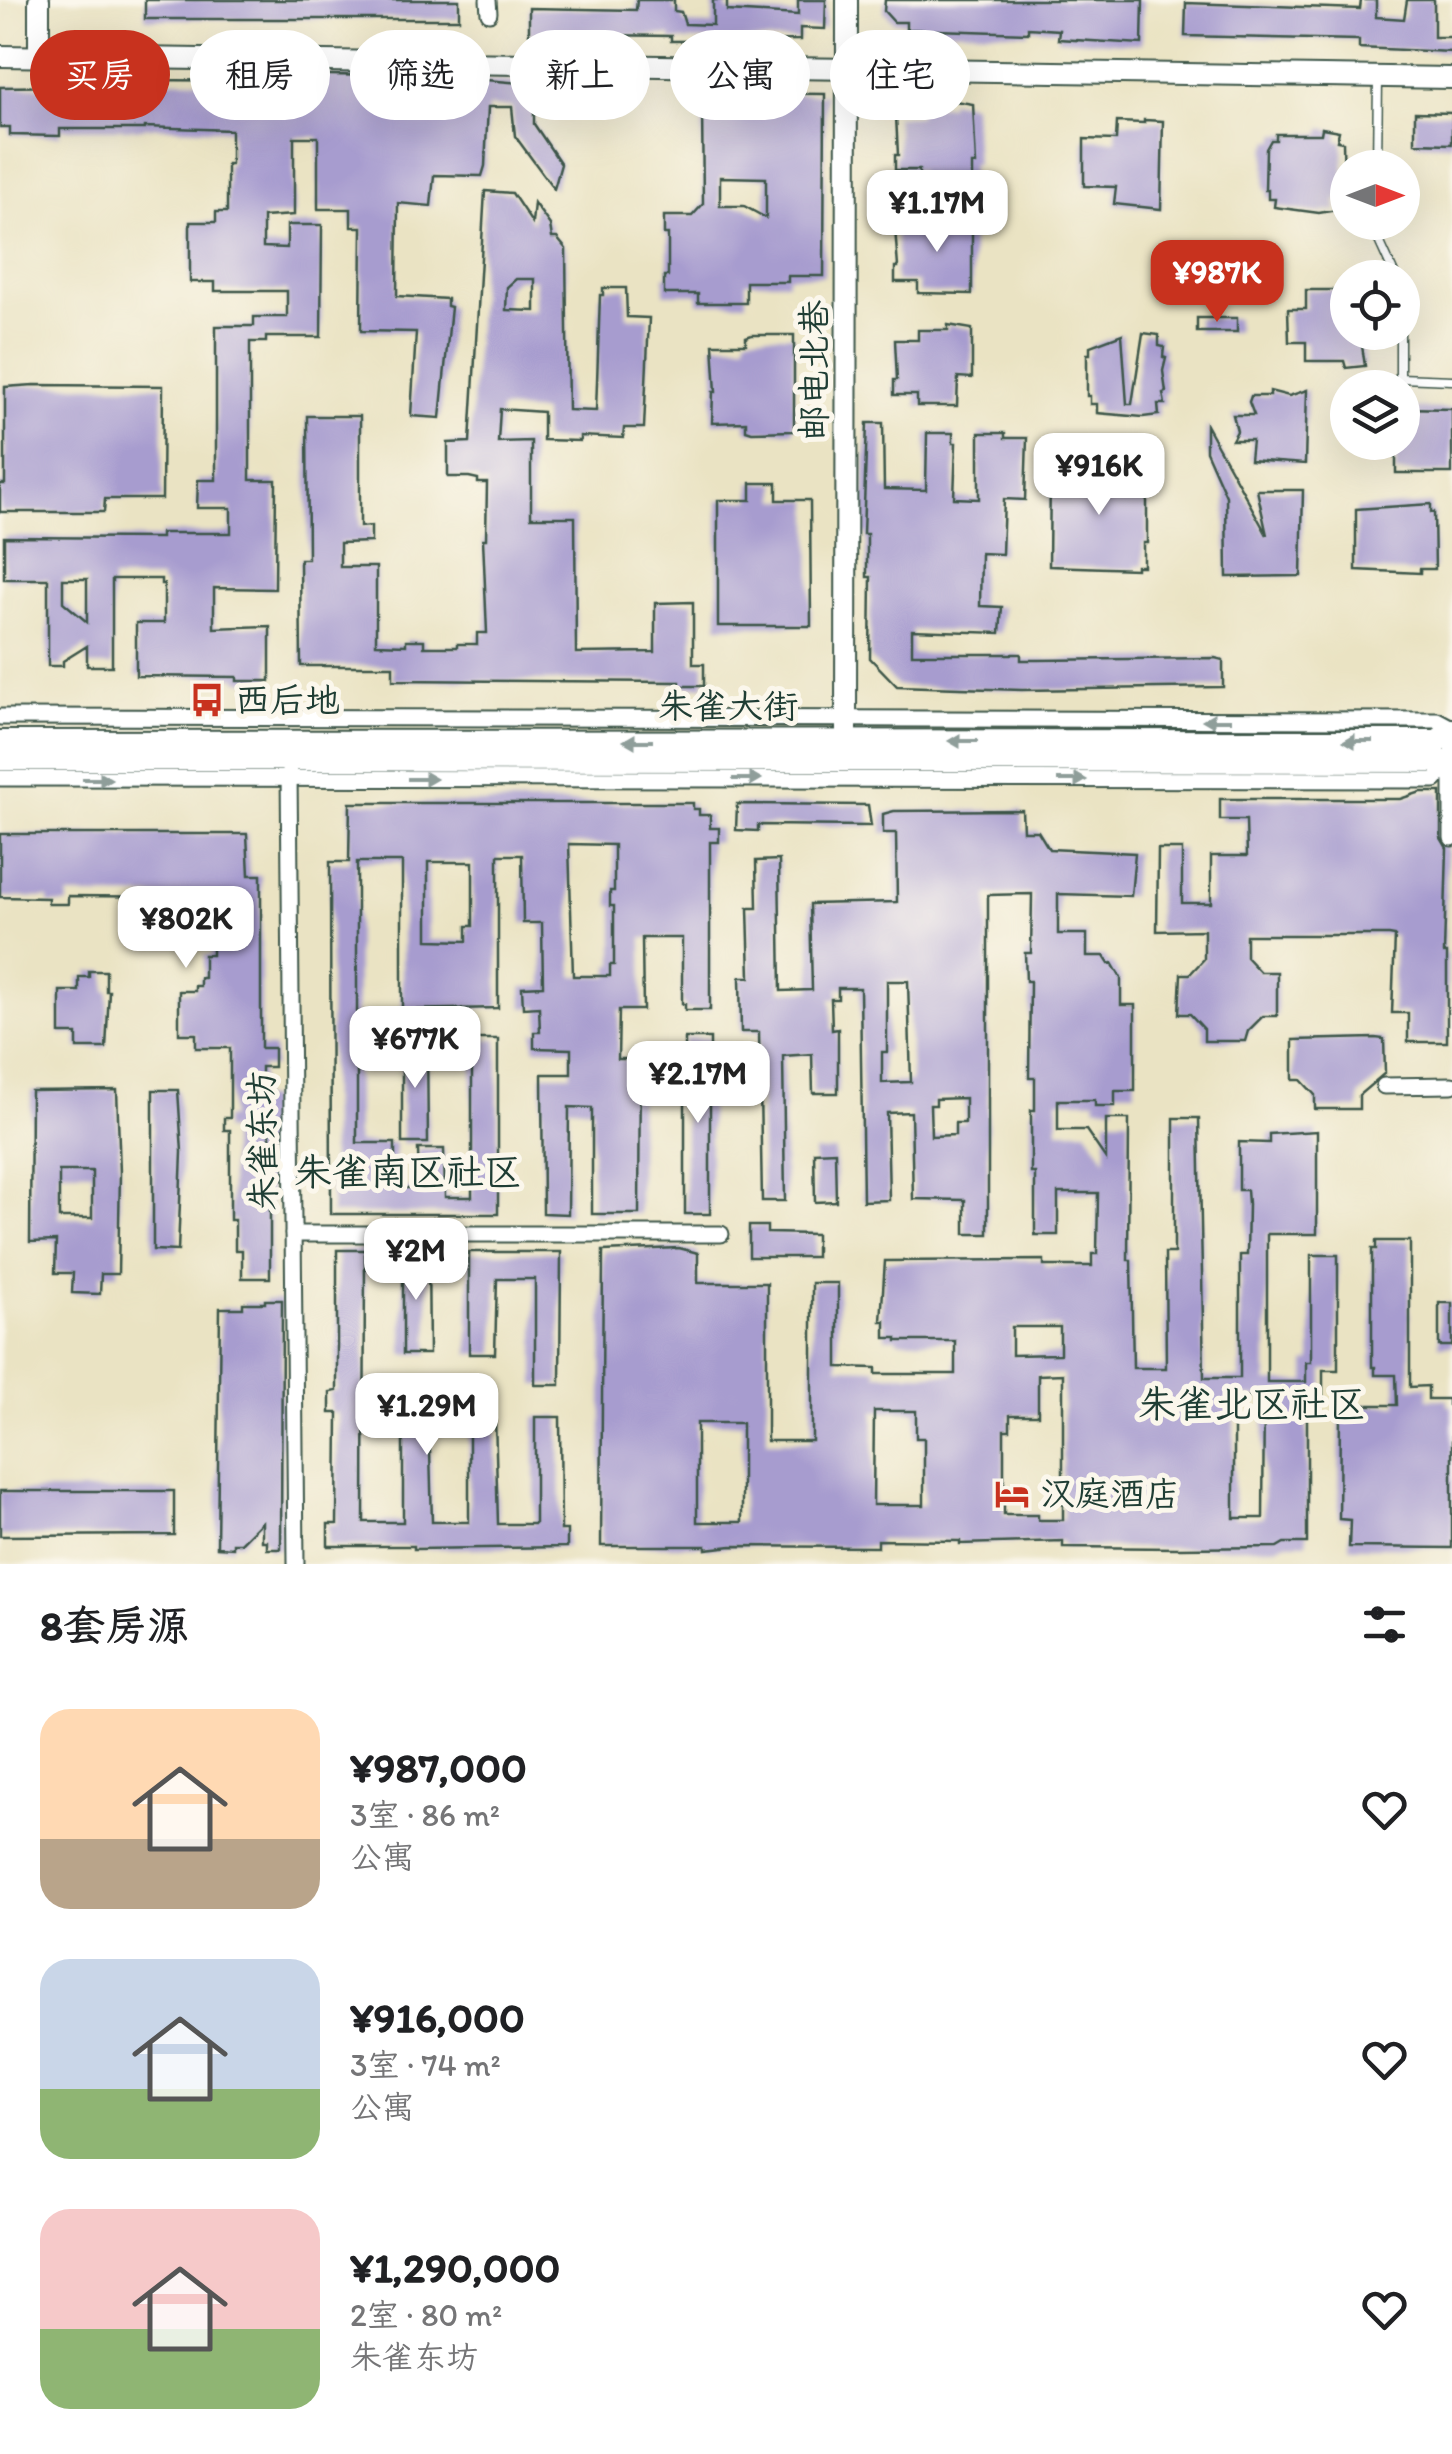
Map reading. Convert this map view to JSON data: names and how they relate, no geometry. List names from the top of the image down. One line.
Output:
{"streets":{"main road":["朱雀大街"],"street":["邮电北巷","朱雀东坊"]},"crossings":[["邮电北巷","朱雀大街"],["朱雀大街","朱雀东坊"]],"districts":["朱雀南区社区","朱雀北区社区"],"places":{"bus stop":["西后地"],"hotel":["汉庭酒店"]},"north":"right","page":{"chip":["买房","租房","筛选","新上","公寓","住宅"],"price":["¥1.17M","¥987K","¥916K","¥802K","¥677K","¥2.17M","¥2M","¥1.29M"],"heading":"8套房源","list":[{"name":"¥987,000","note":"3室 · 86 m² · 公寓"},{"name":"¥916,000","note":"3室 · 74 m² · 公寓"},{"name":"¥1,290,000","note":"2室 · 80 m² · 朱雀东坊"}]}}
